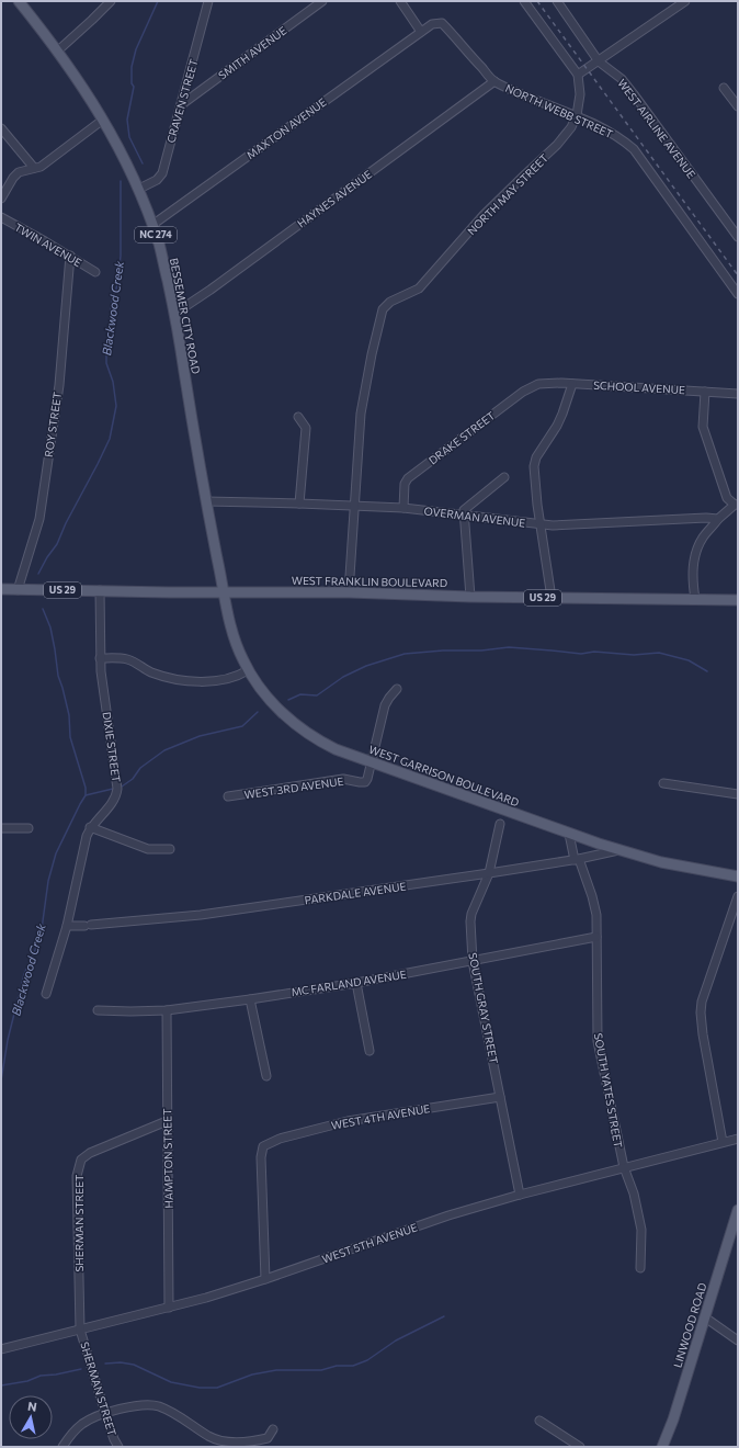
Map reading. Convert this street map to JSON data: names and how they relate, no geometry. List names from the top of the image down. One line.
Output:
{"streets":{"main road":["NC 274","BESSEMER CITY ROAD","WEST FRANKLIN BOULEVARD","US 29","WEST GARRISON BOULEVARD","LINWOOD ROAD"],"street":["SMITH AVENUE","CRAVEN STREET","NORTH WEBB STREET","MAXTON AVENUE","WEST AIRLINE AVENUE","NORTH MAY STREET","HAYNES AVENUE","TWIN AVENUE","SCHOOL AVENUE","ROY STREET","DRAKE STREET","OVERMAN AVENUE","DIXIE STREET","WEST 3RD AVENUE","PARKDALE AVENUE","MC FARLAND AVENUE","SOUTH GRAY STREET","SOUTH YATES STREET","WEST 4TH AVENUE","HAMPTON STREET","SHERMAN STREET","WEST 5TH AVENUE"]},"crossings":[["SMITH AVENUE","CRAVEN STREET"],["CRAVEN STREET","BESSEMER CITY ROAD"],["NORTH WEBB STREET","MAXTON AVENUE"],["NORTH WEBB STREET","NORTH MAY STREET"],["NORTH WEBB STREET","HAYNES AVENUE"],["MAXTON AVENUE","BESSEMER CITY ROAD"],["NORTH MAY STREET","OVERMAN AVENUE"],["HAYNES AVENUE","BESSEMER CITY ROAD"],["TWIN AVENUE","ROY STREET"],["BESSEMER CITY ROAD","OVERMAN AVENUE"],["BESSEMER CITY ROAD","WEST FRANKLIN BOULEVARD"],["BESSEMER CITY ROAD","WEST GARRISON BOULEVARD"],["SCHOOL AVENUE","DRAKE STREET"],["ROY STREET","WEST FRANKLIN BOULEVARD"],["DRAKE STREET","OVERMAN AVENUE"],["WEST FRANKLIN BOULEVARD","DIXIE STREET"],["WEST FRANKLIN BOULEVARD","WEST GARRISON BOULEVARD"],["DIXIE STREET","PARKDALE AVENUE"],["WEST GARRISON BOULEVARD","WEST 3RD AVENUE"],["WEST GARRISON BOULEVARD","PARKDALE AVENUE"],["WEST GARRISON BOULEVARD","SOUTH YATES STREET"],["PARKDALE AVENUE","SOUTH GRAY STREET"],["PARKDALE AVENUE","SOUTH YATES STREET"],["MC FARLAND AVENUE","SOUTH GRAY STREET"],["MC FARLAND AVENUE","SOUTH YATES STREET"],["MC FARLAND AVENUE","HAMPTON STREET"],["SOUTH GRAY STREET","WEST 4TH AVENUE"],["SOUTH GRAY STREET","WEST 5TH AVENUE"],["SOUTH YATES STREET","WEST 5TH AVENUE"],["WEST 4TH AVENUE","WEST 5TH AVENUE"],["HAMPTON STREET","SHERMAN STREET"],["HAMPTON STREET","WEST 5TH AVENUE"],["SHERMAN STREET","WEST 5TH AVENUE"]],"water":["Blackwood Creek"],"north":"top"}
